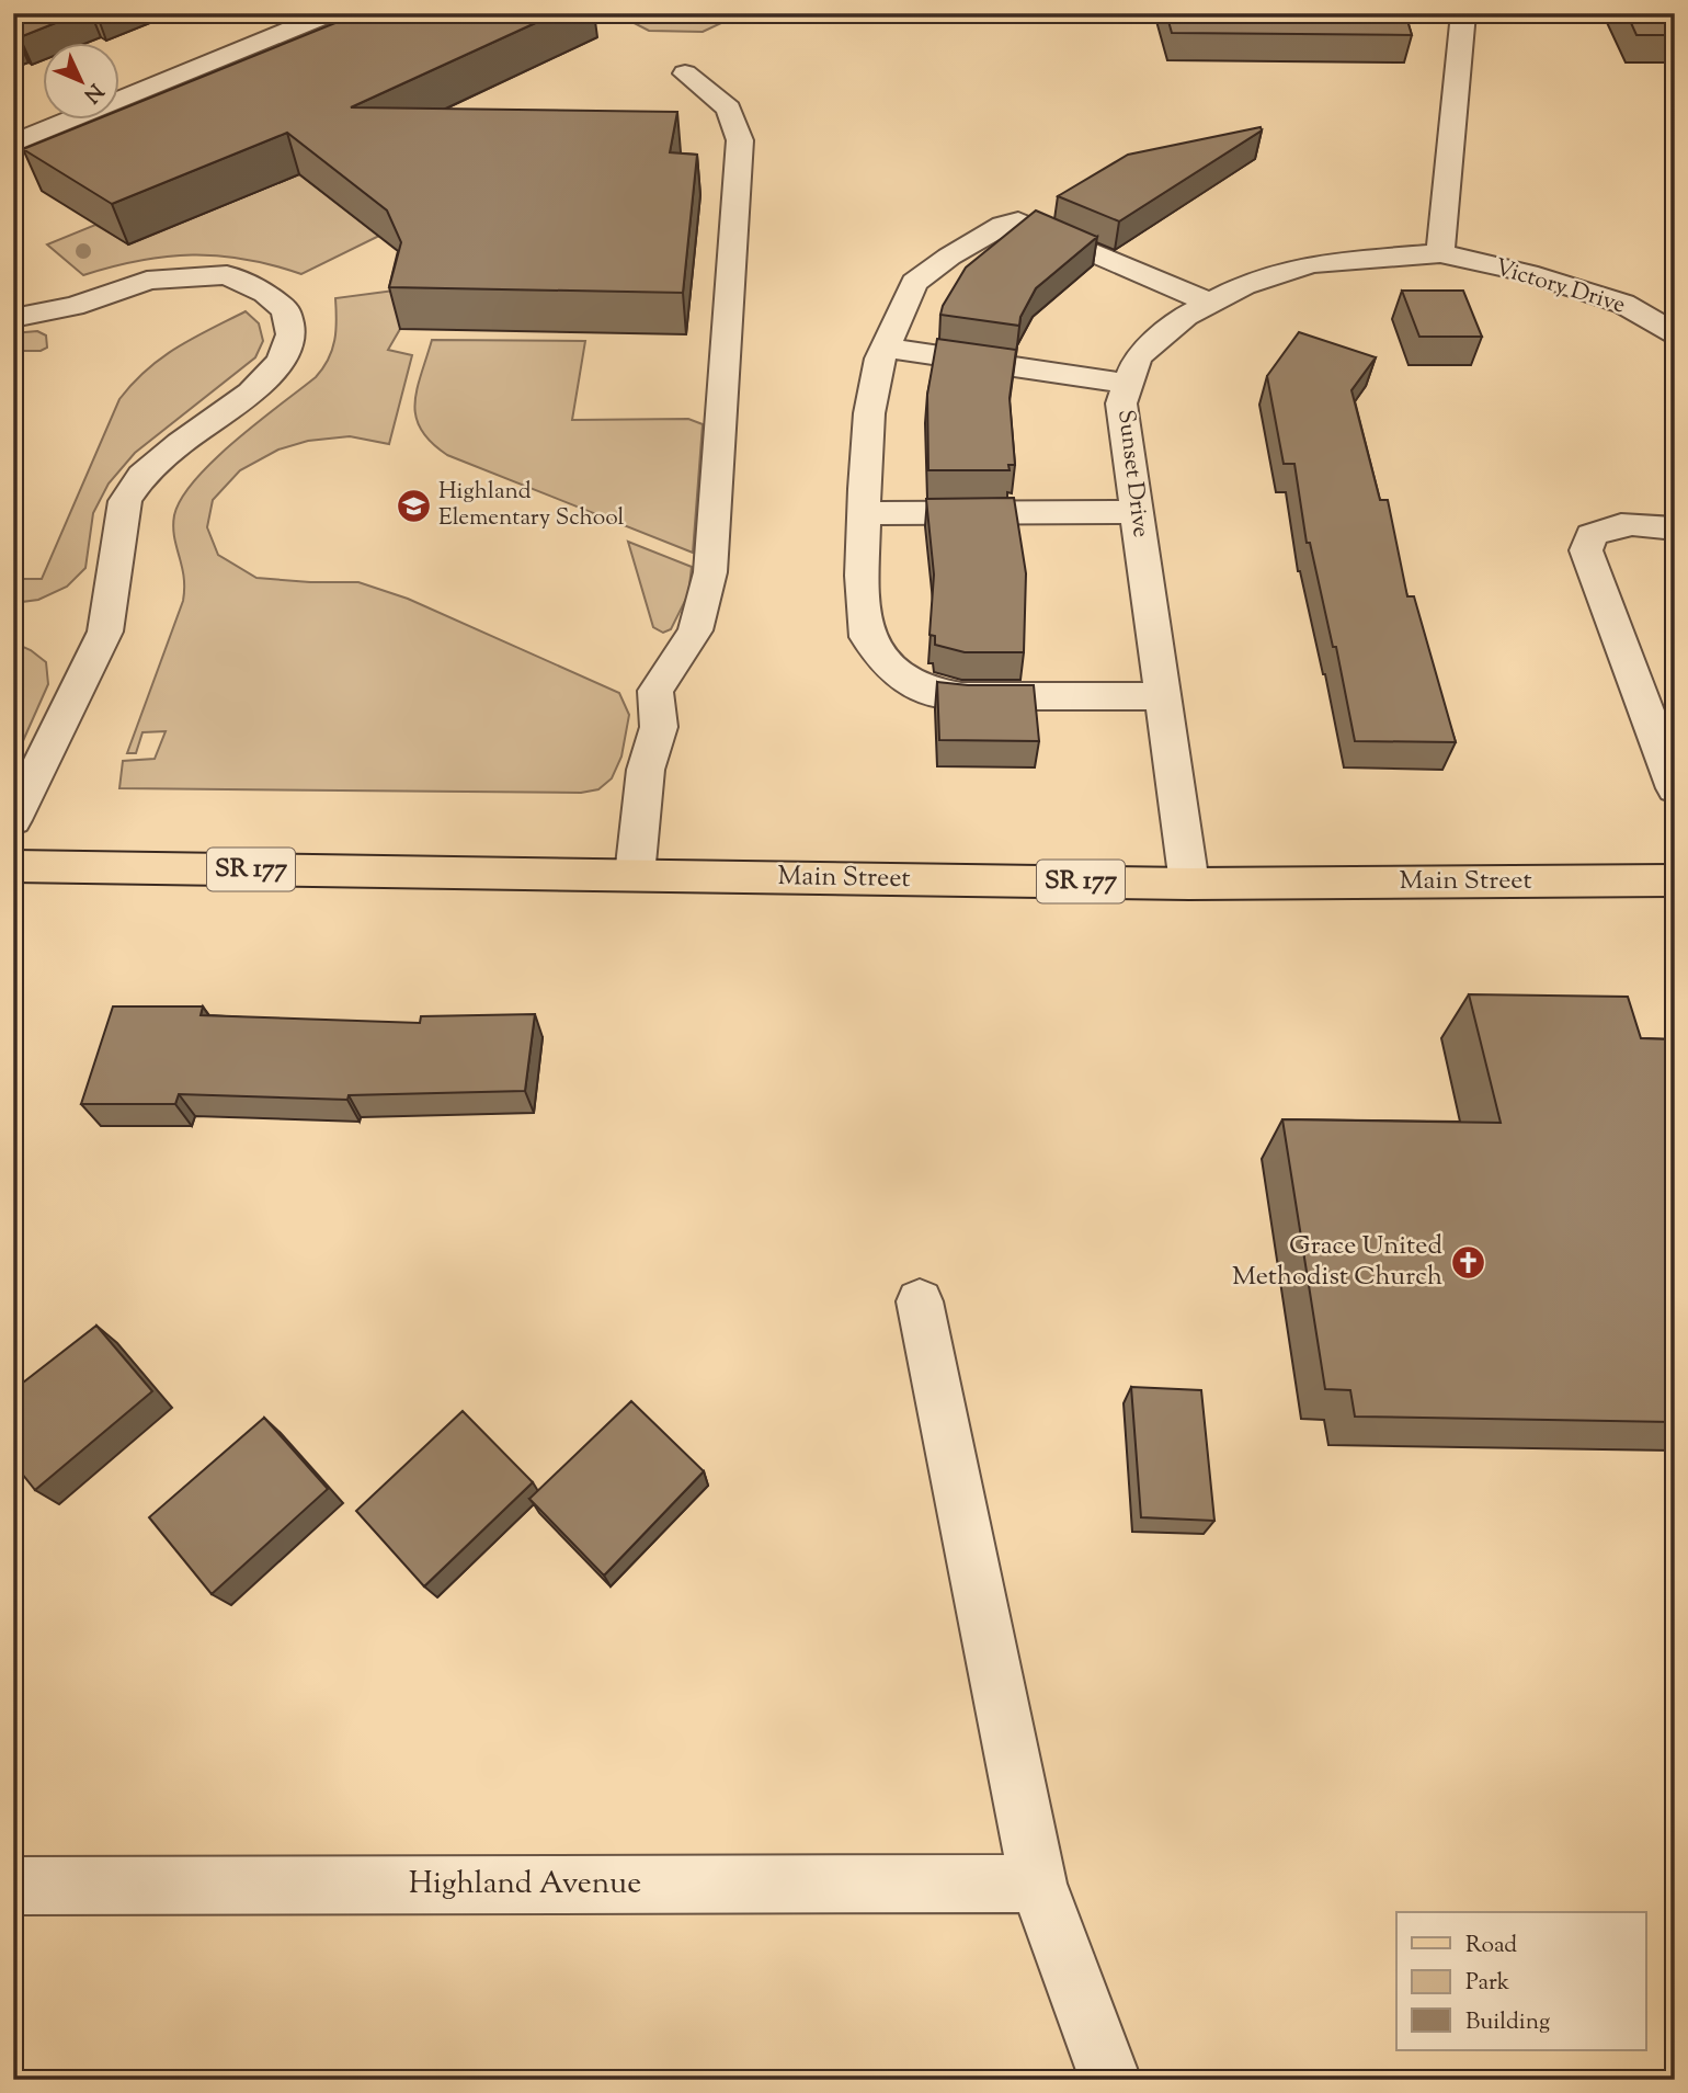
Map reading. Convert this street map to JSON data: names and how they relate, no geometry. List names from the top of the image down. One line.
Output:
{"streets":{"main road":["SR 177","Main Street"],"street":["Victory Drive","Sunset Drive","Highland Avenue"]},"crossings":[["Victory Drive","Sunset Drive"],["Sunset Drive","Main Street"]],"places":{"school or university":["Highland Elementary School"],"church":["Grace United Methodist Church"]},"legend":["Road","Park","Building"],"north":"bottom right"}
